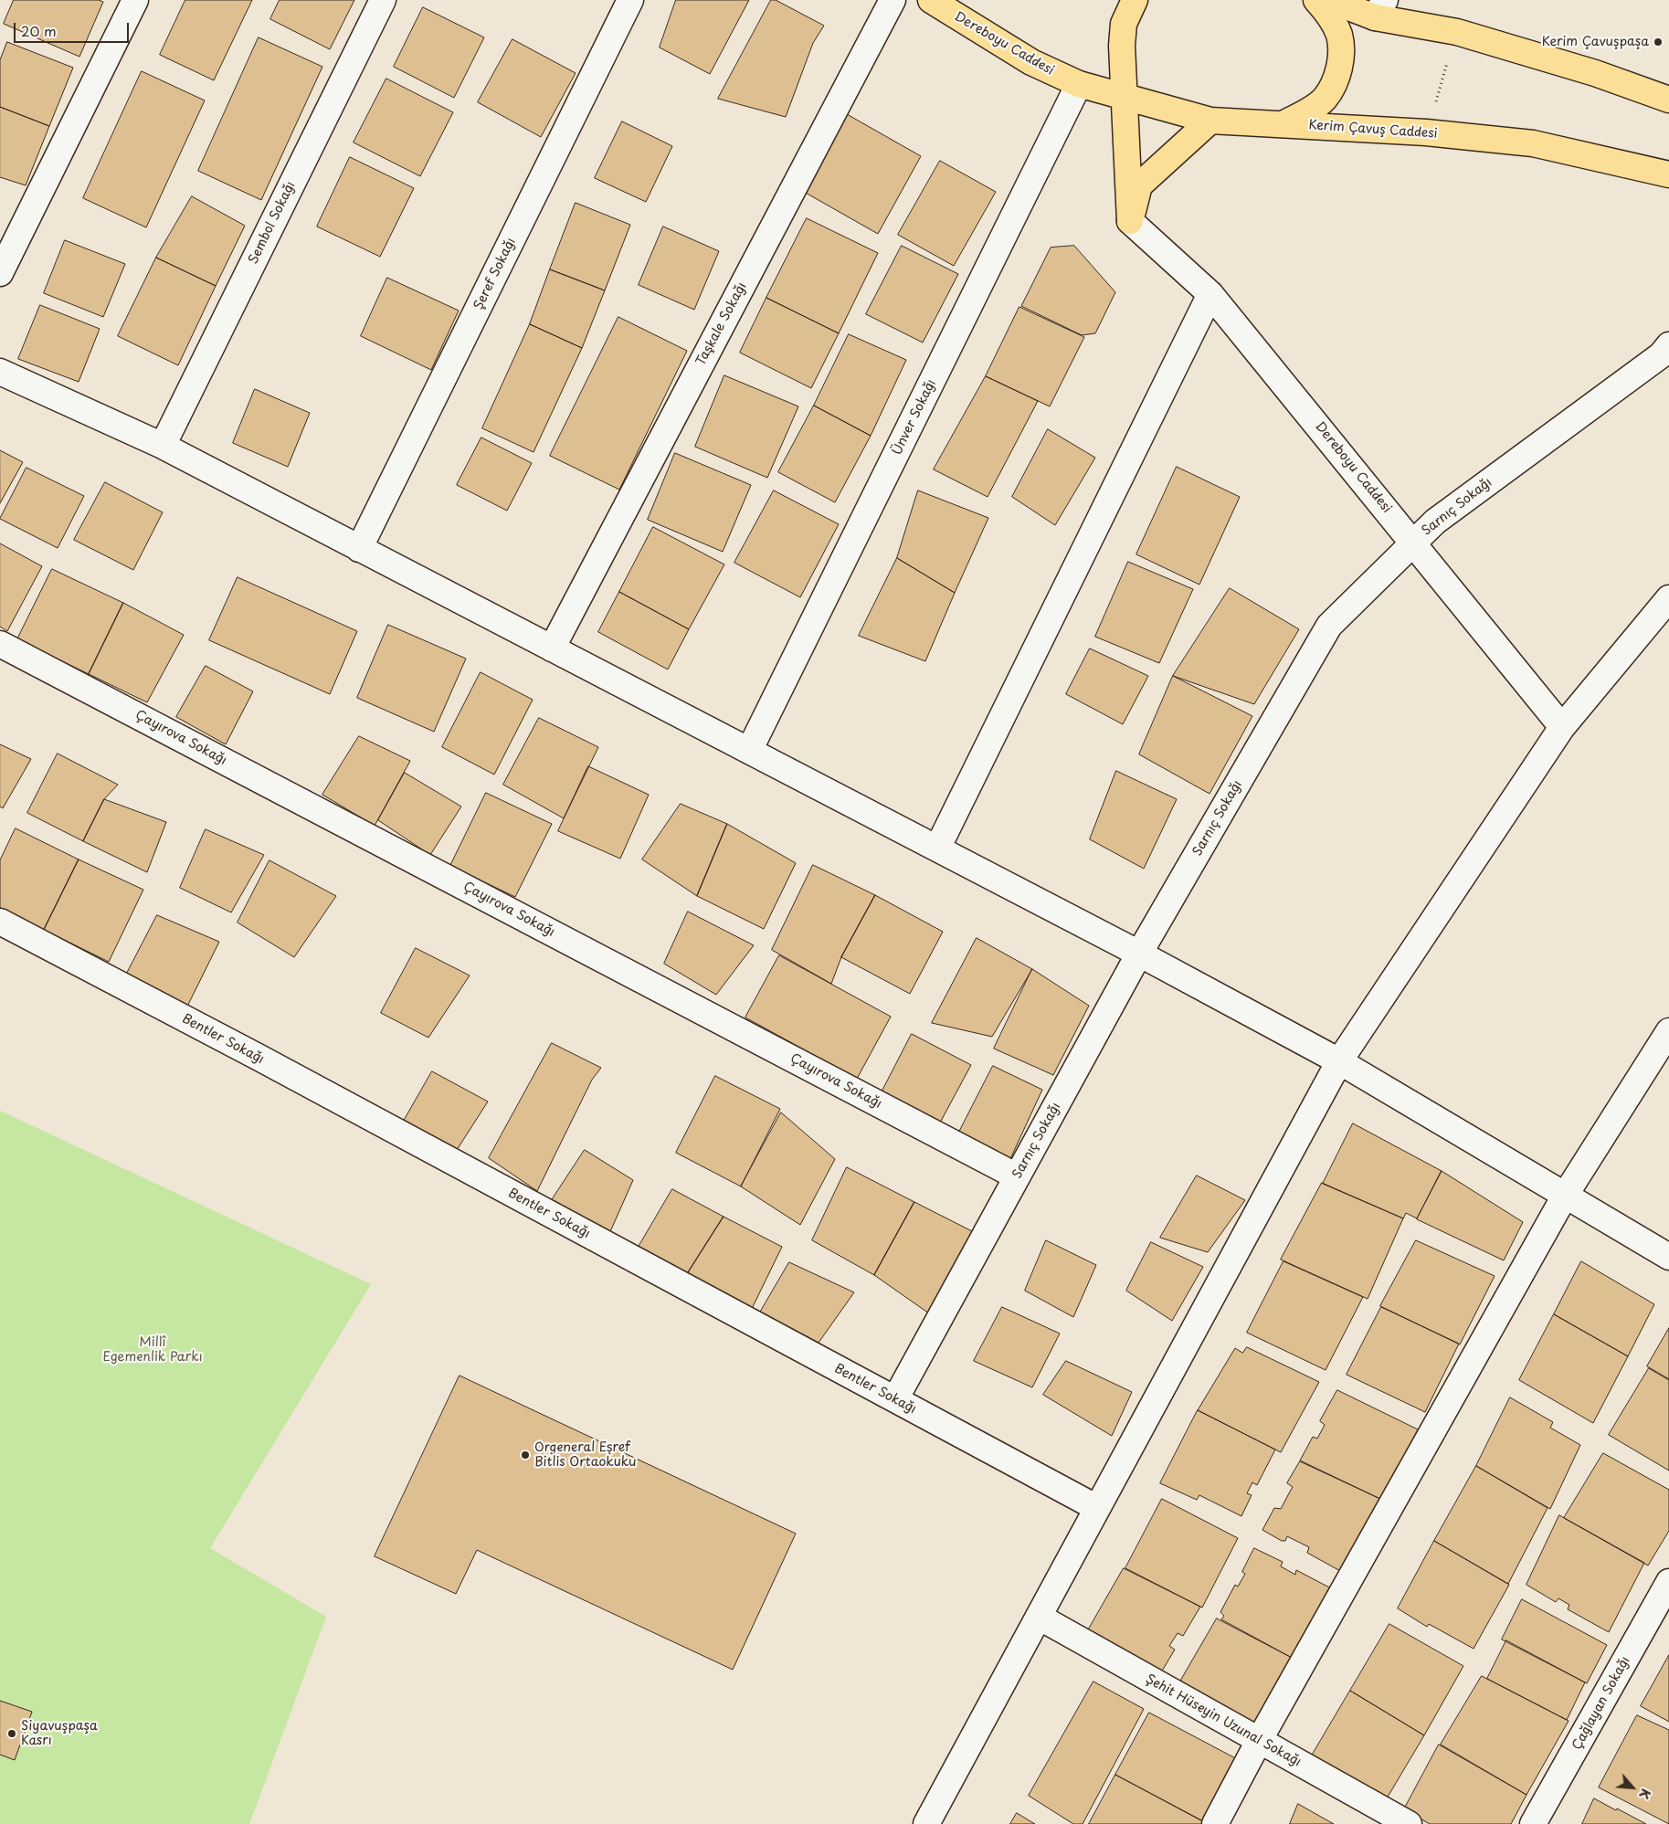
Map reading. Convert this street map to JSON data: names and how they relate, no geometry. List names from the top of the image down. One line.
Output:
{"streets":{"main road":["Dereboyu Caddesi","Kerim Çavuş Caddesi"],"street":["Sembol Sokağı","Şeref Sokağı","Taşkale Sokağı","Ünver Sokağı","Sarnıç Sokağı","Çayırova Sokağı","Bentler Sokağı","Çağlayan Sokağı","Şehit Hüseyin Uzunal Sokağı"]},"crossings":[["Dereboyu Caddesi","Kerim Çavuş Caddesi"],["Dereboyu Caddesi","Ünver Sokağı"],["Dereboyu Caddesi","Sarnıç Sokağı"],["Kerim Çavuş Caddesi","Ünver Sokağı"],["Sarnıç Sokağı","Çayırova Sokağı"],["Sarnıç Sokağı","Bentler Sokağı"]],"parks":["Millî Egemenlik Parkı"],"places":["Kerim Çavuşpaşa","Orgeneral Eşref Bitlis Ortaokuku","Siyavuşpaşa Kasrı"],"scale_bar":"20 m","north":"bottom right"}
